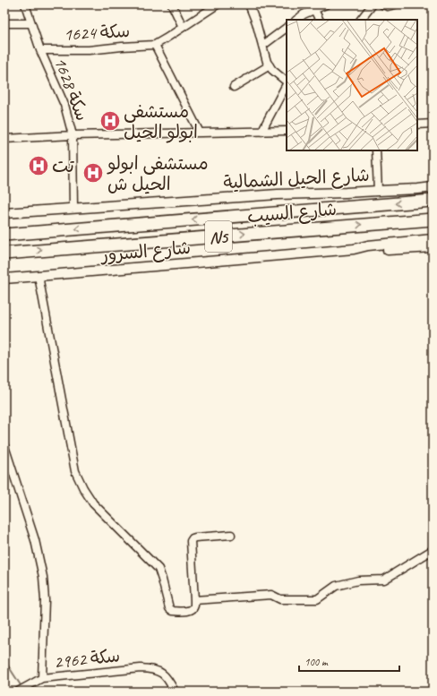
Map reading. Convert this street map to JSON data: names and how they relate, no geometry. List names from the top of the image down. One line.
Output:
{"streets":{"highway":["شارع السيب","N5"],"street":["سكة 1624","سكة 1628","شارع الحيل الشمالية","شارع السرور","سكة 2962"]},"crossings":[["سكة 1624","سكة 1628"],["سكة 1628","شارع الحيل الشمالية"]],"places":{"hospital":["مستشفى ابولو الحيل","تت","مستشفى ابولو الحيل ش"]},"scale_bar":"100 m"}
